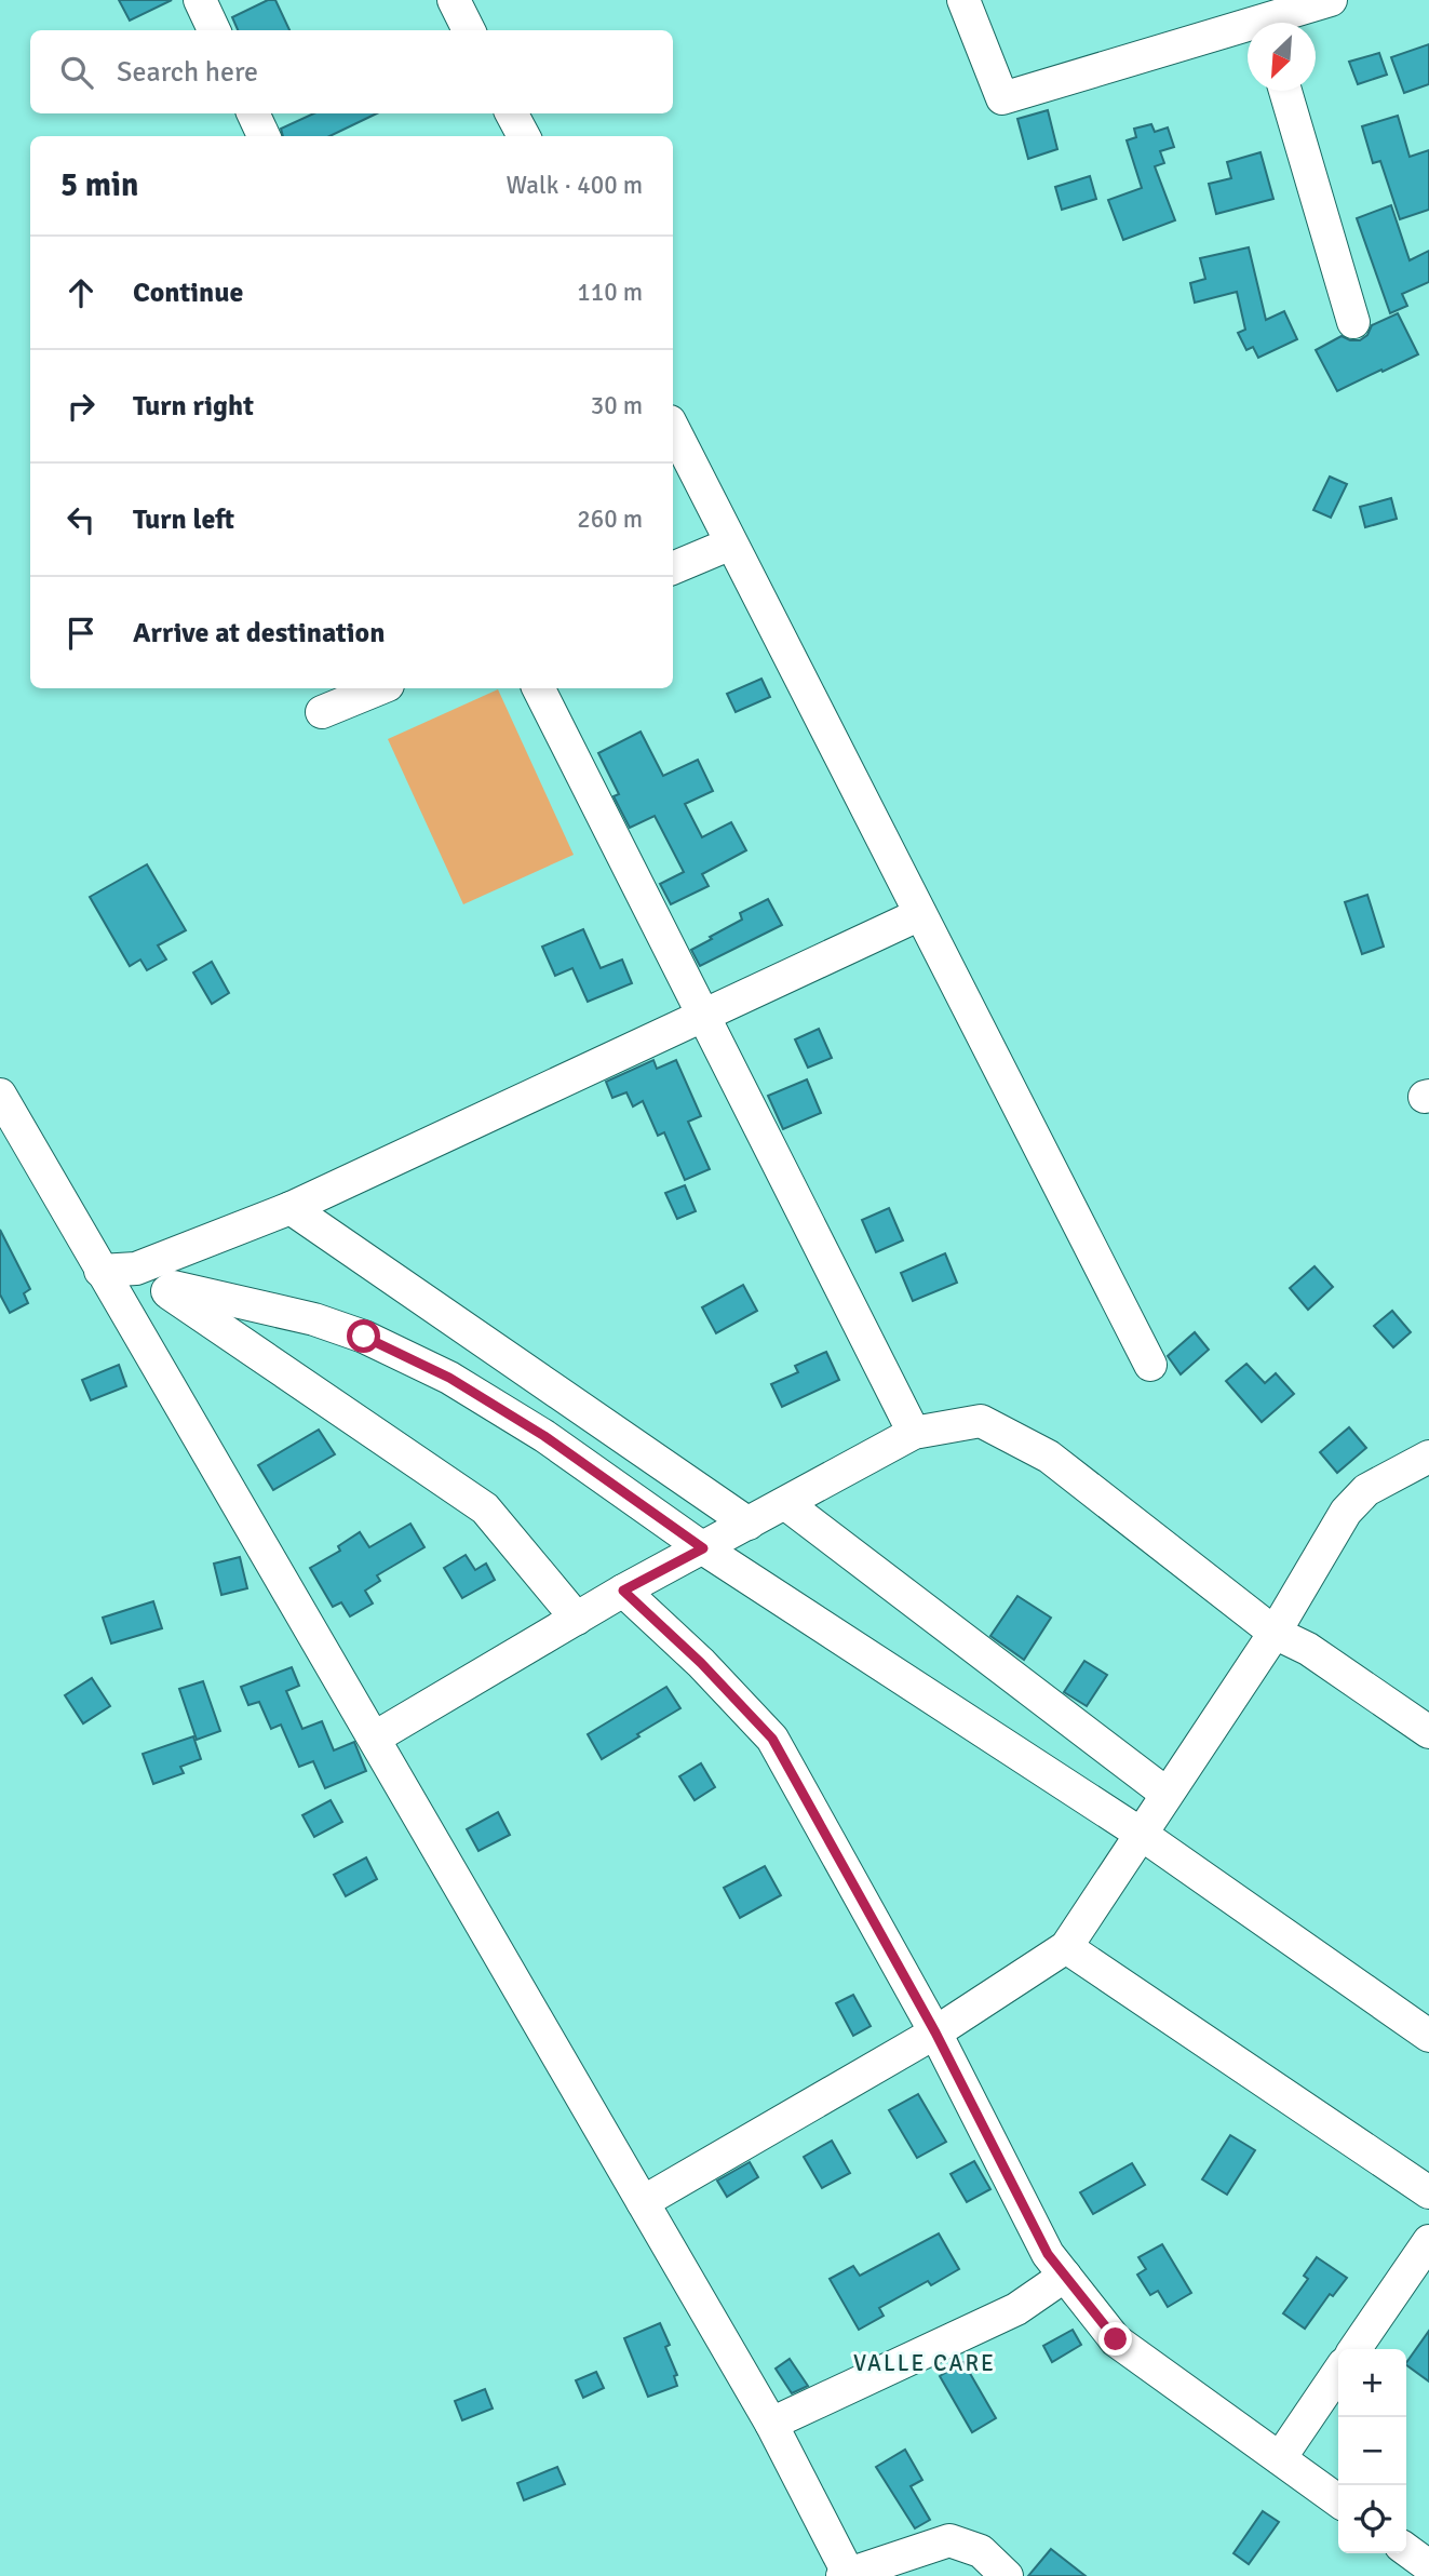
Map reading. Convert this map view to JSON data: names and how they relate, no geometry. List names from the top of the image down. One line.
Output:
{"districts":["VALLE CARE"],"north":"bottom left","page":{"search":"Search here","heading":["5 min","Walk · 400 m"],"list":[["Continue","110 m"],["Turn right","30 m"],["Turn left","260 m"],"Arrive at destination"],"map_buttons":["+","−"]}}
